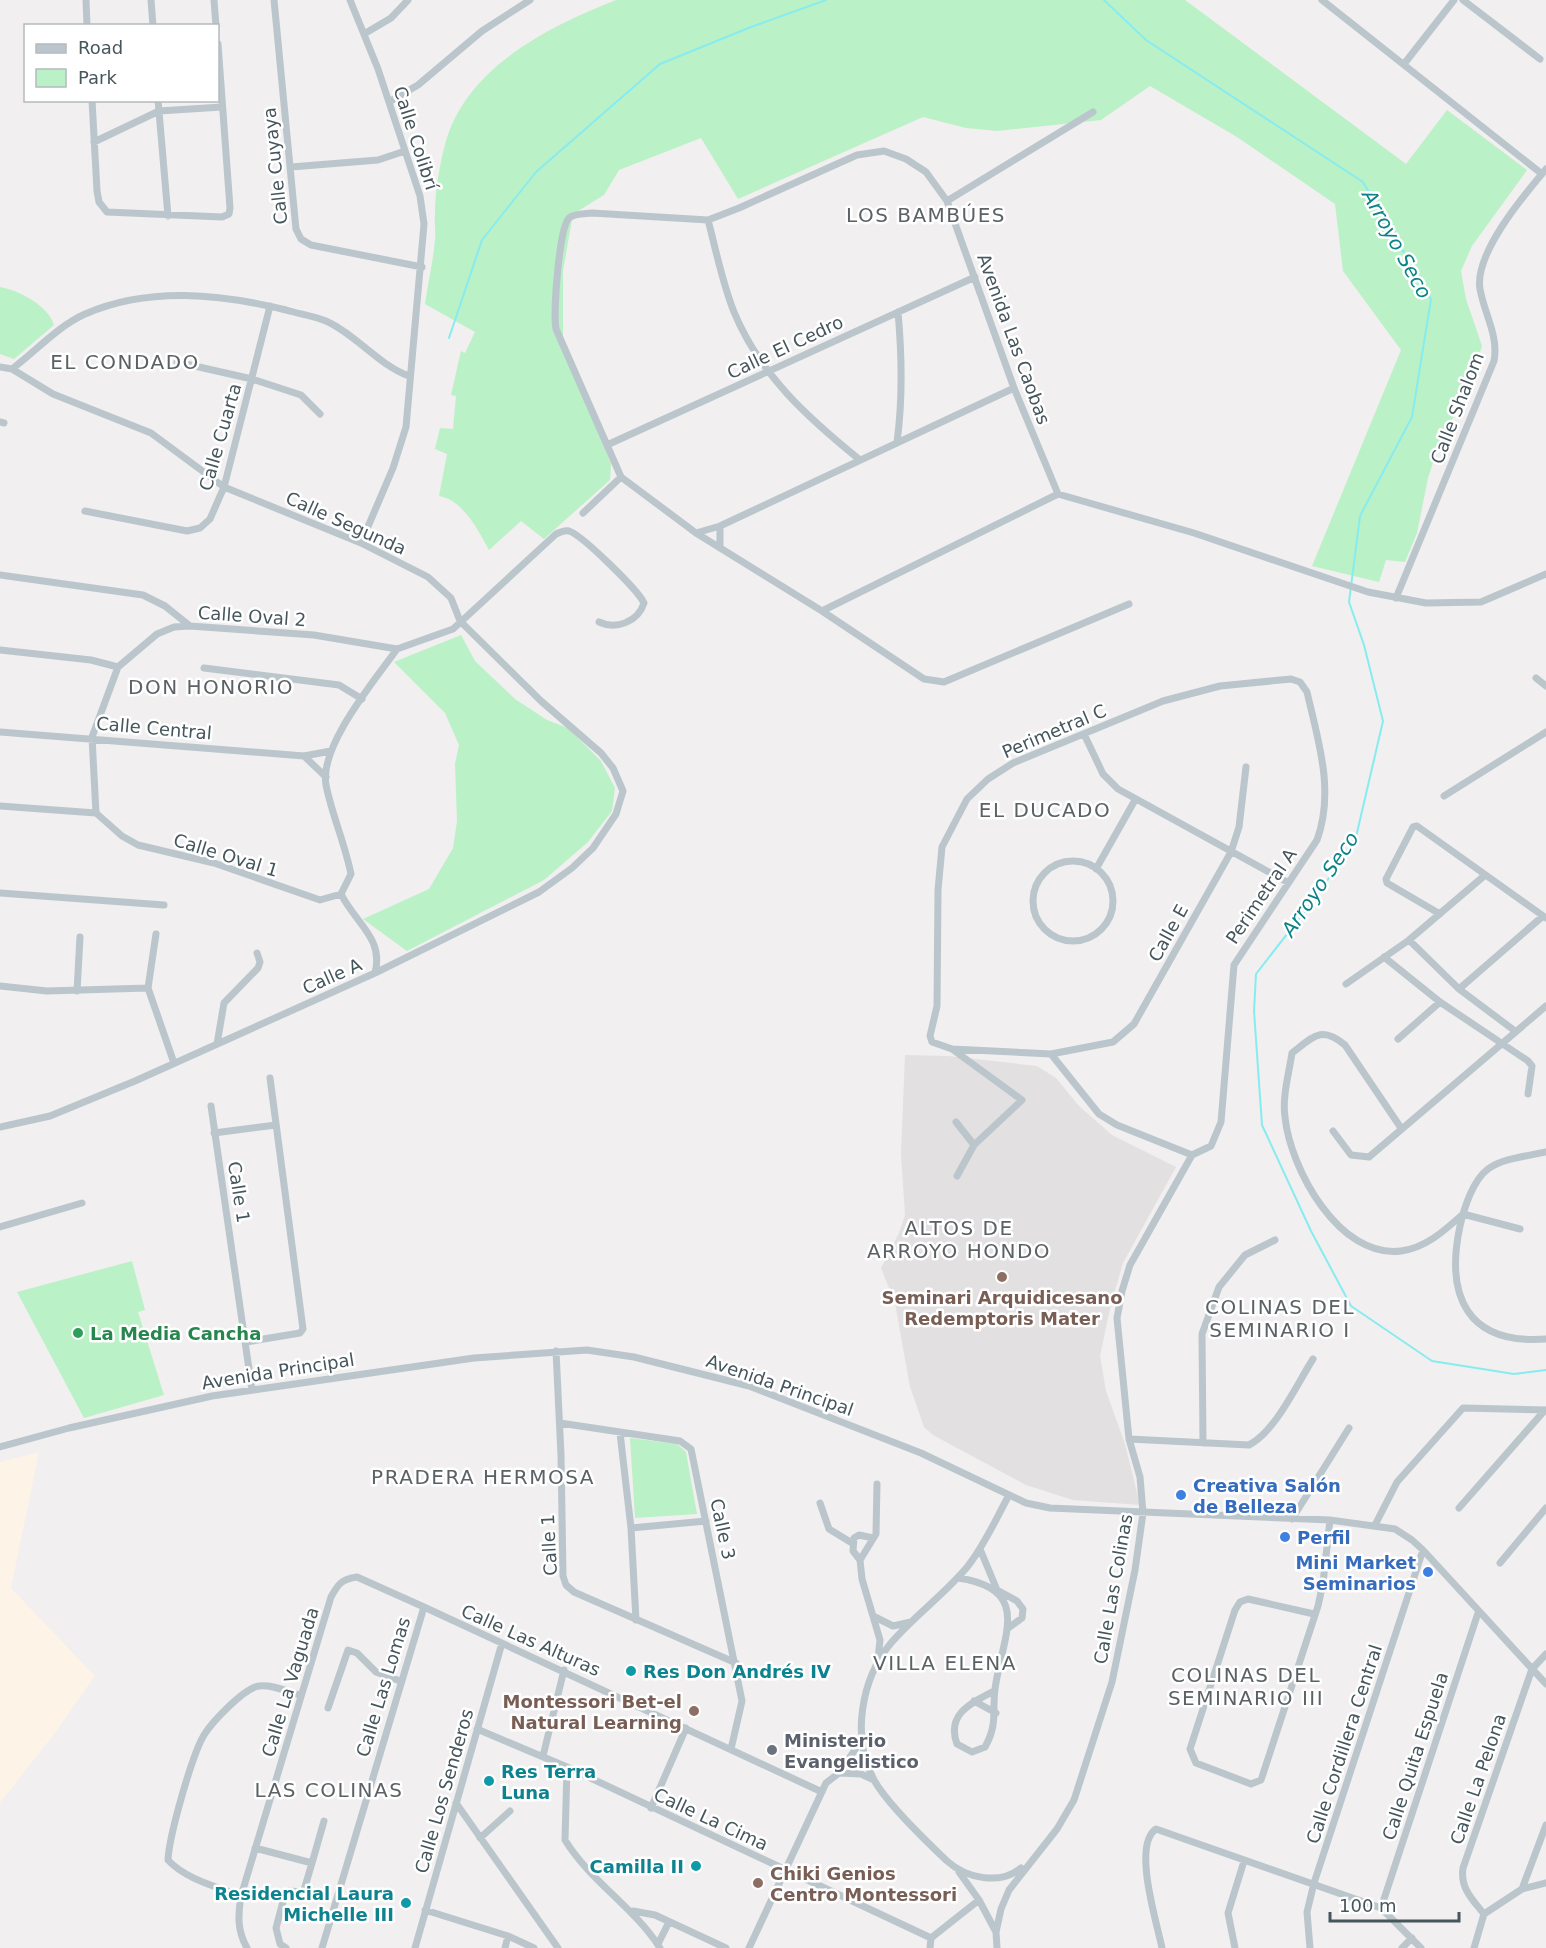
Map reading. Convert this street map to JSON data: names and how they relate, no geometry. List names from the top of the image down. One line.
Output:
{"streets":{"street":["Calle Colibrí","Calle Cuyaya","Avenida Las Caobas","Calle El Cedro","Calle Shalom","Calle Cuarta","Calle Segunda","Calle Oval 2","Calle Central","Perimetral C","Calle Oval 1","Perimetral A","Calle E","Calle A","Calle 1","Avenida Principal","Calle 3","Calle Las Colinas","Calle Las Alturas","Calle La Vaguada","Calle Las Lomas","Calle Cordillera Central","Calle Quita Espuela","Calle La Pelona","Calle Los Senderos","Calle La Cima"]},"crossings":[["Calle Colibrí","Calle Cuyaya"],["Calle Colibrí","Calle Segunda"],["Avenida Las Caobas","Calle El Cedro"],["Calle Cuarta","Calle Segunda"],["Calle Segunda","Calle A"],["Calle Oval 2","Calle Central"],["Perimetral C","Perimetral A"],["Perimetral C","Calle E"],["Perimetral A","Calle Las Colinas"],["Calle 1","Avenida Principal"],["Calle 1","Calle 3"],["Avenida Principal","Calle Las Colinas"],["Avenida Principal","Calle Cordillera Central"],["Avenida Principal","Calle Quita Espuela"],["Avenida Principal","Calle La Pelona"],["Calle 3","Calle Las Alturas"],["Calle Las Alturas","Calle La Vaguada"],["Calle Las Alturas","Calle Las Lomas"],["Calle Las Alturas","Calle Los Senderos"],["Calle Los Senderos","Calle La Cima"]],"districts":["LOS BAMBÚES","EL CONDADO","DON HONORIO","EL DUCADO","ALTOS DE ARROYO HONDO","COLINAS DEL SEMINARIO I","PRADERA HERMOSA","VILLA ELENA","COLINAS DEL SEMINARIO III","LAS COLINAS"],"water":["Arroyo Seco"],"places":["Seminari Arquidicesano Redemptoris Mater","La Media Cancha","Creativa Salón de Belleza","Perfil","Mini Market Seminarios","Res Don Andrés IV","Montessori Bet-el Natural Learning","Ministerio Evangelistico","Res Terra Luna","Camilla II","Chiki Genios Centro Montessori","Residencial Laura Michelle III"],"legend":["Road","Park"],"scale_bar":"100 m"}
